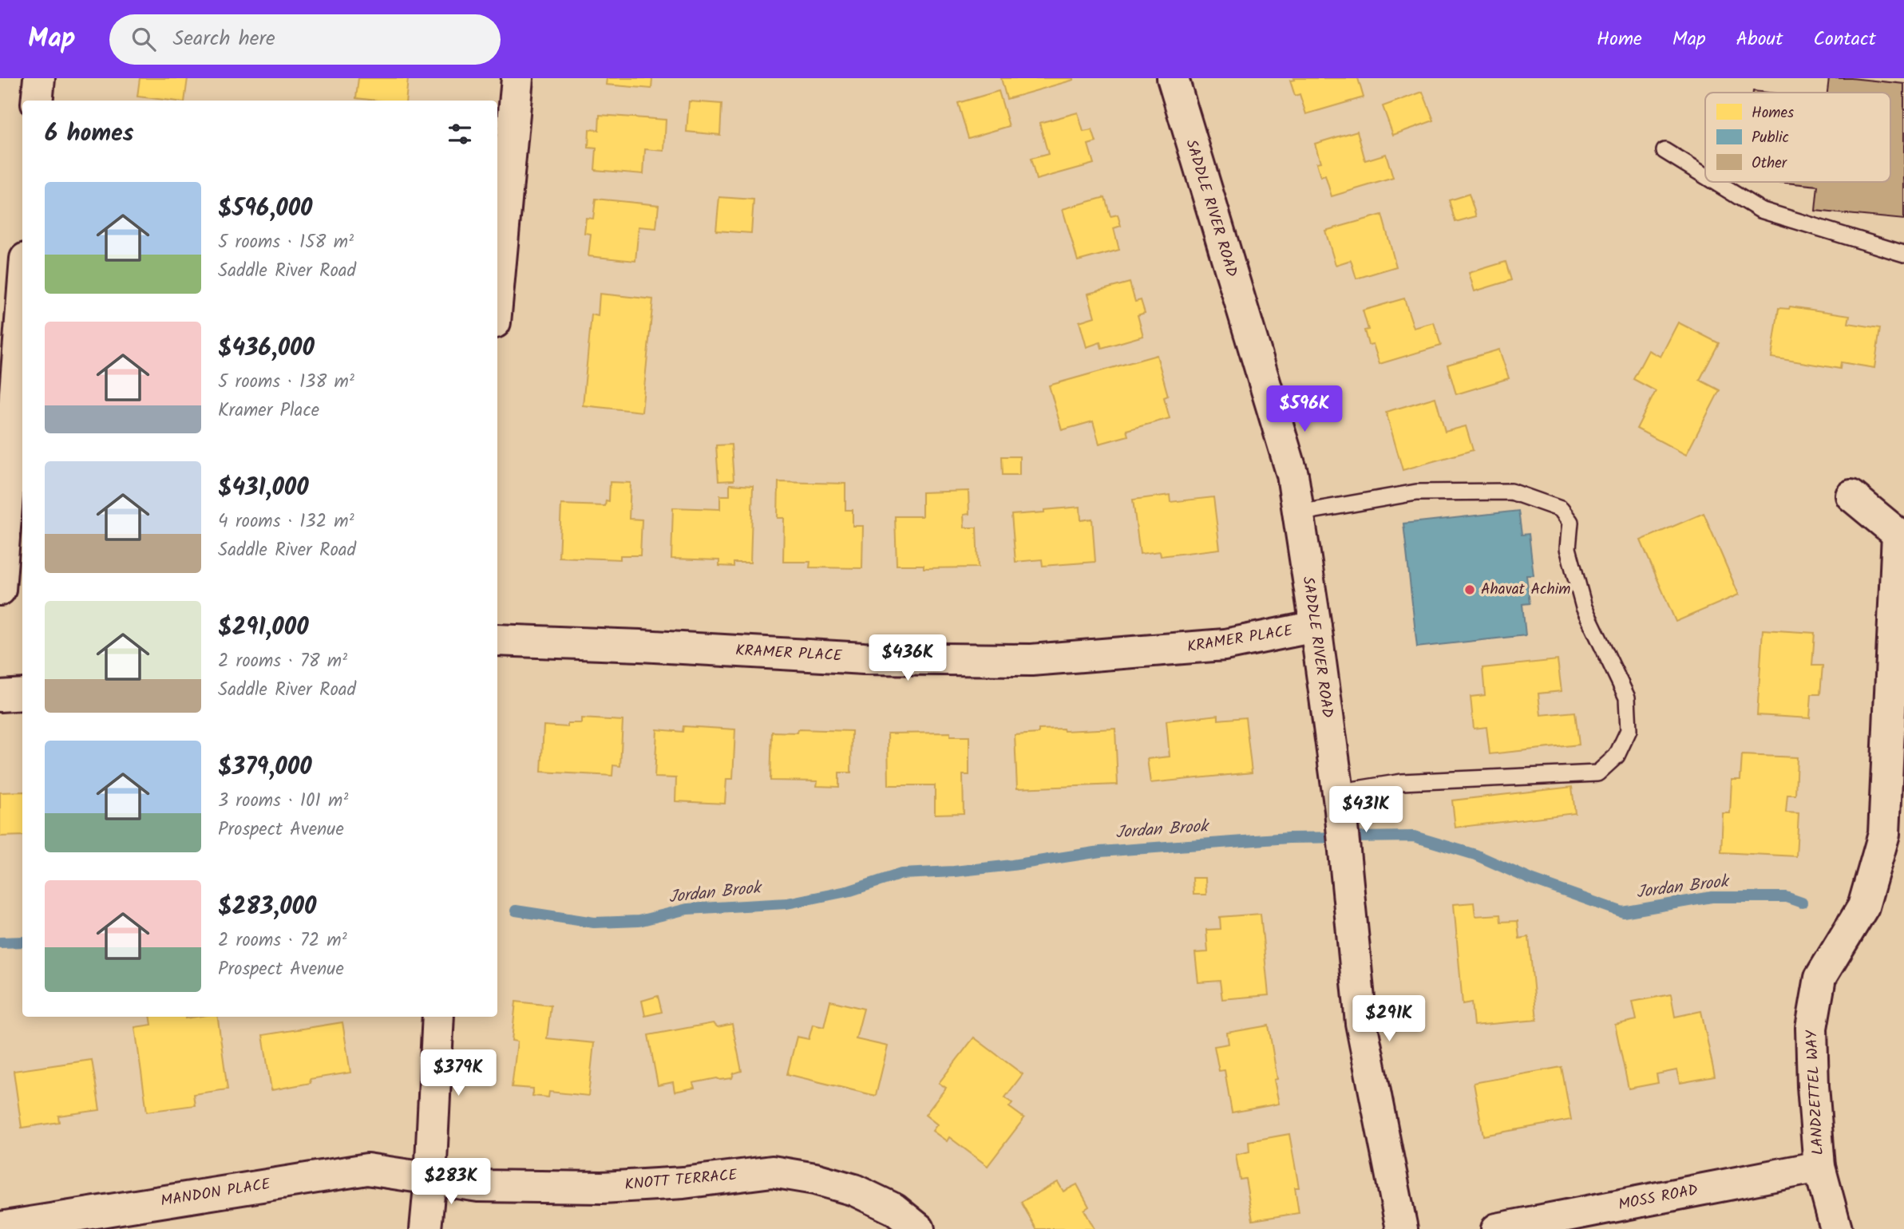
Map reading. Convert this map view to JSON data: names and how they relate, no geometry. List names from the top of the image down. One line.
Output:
{"streets":{"street":["SADDLE RIVER ROAD","KRAMER PLACE","LANDZETTEL WAY","KNOTT TERRACE","MANDON PLACE","MOSS ROAD"]},"crossings":[["SADDLE RIVER ROAD","KRAMER PLACE"],["LANDZETTEL WAY","MOSS ROAD"],["KNOTT TERRACE","MANDON PLACE"]],"water":["Jordan Brook"],"places":["Ahavat Achim"],"legend":["Homes","Public","Other"],"page":{"header":"Map","search":"Search here","nav":["Home","Map","About","Contact"],"heading":"6 homes","list":[{"name":"$596,000","note":"5 rooms · 158 m² · Saddle River Road"},{"name":"$436,000","note":"5 rooms · 138 m² · Kramer Place"},{"name":"$431,000","note":"4 rooms · 132 m² · Saddle River Road"},{"name":"$291,000","note":"2 rooms · 78 m² · Saddle River Road"},{"name":"$379,000","note":"3 rooms · 101 m² · Prospect Avenue"},{"name":"$283,000","note":"2 rooms · 72 m² · Prospect Avenue"}],"price":["$596K","$436K","$431K","$291K","$379K","$283K"]}}
